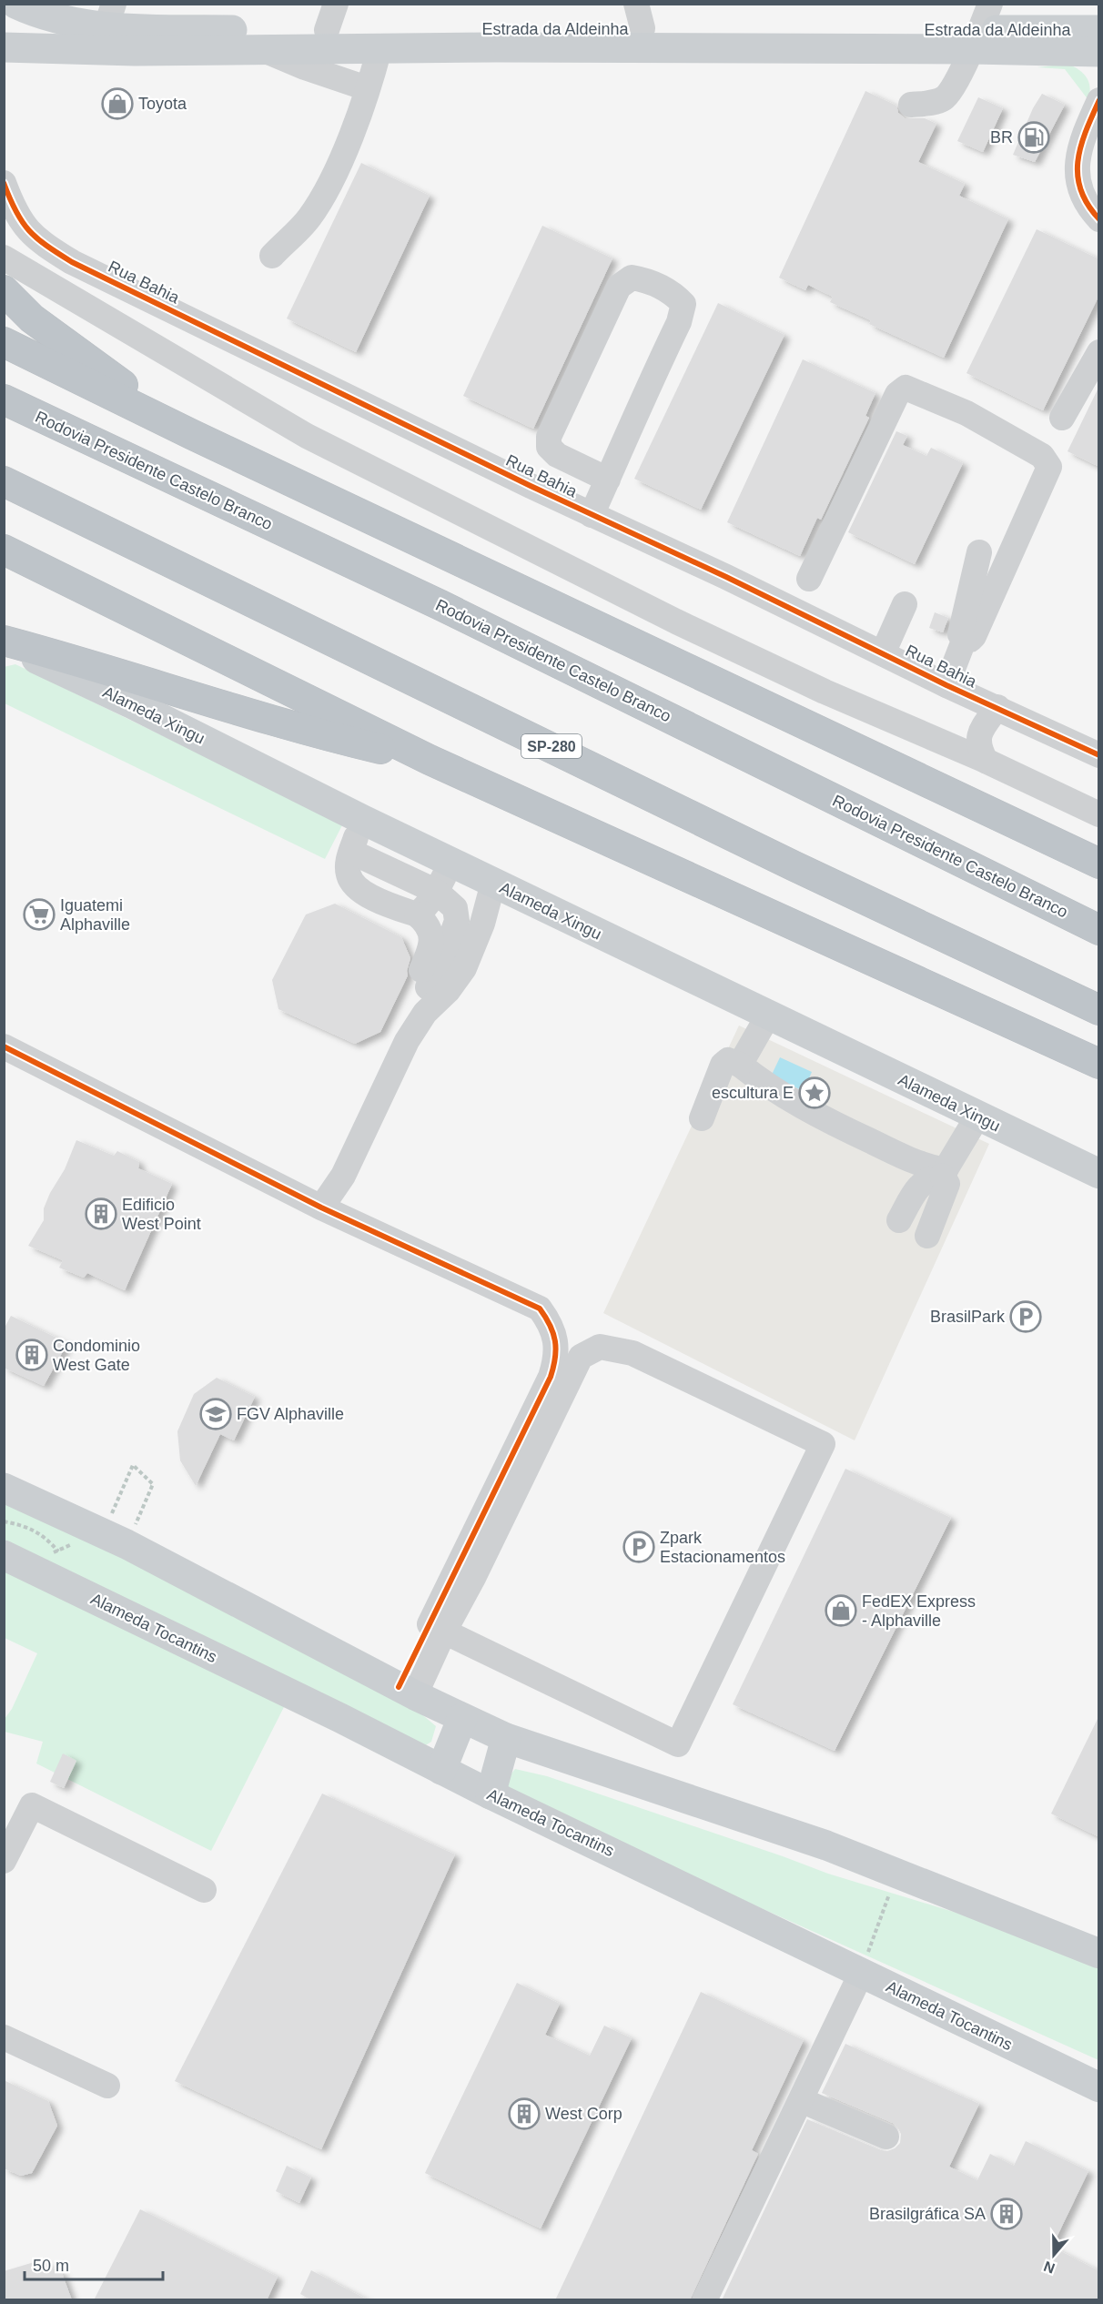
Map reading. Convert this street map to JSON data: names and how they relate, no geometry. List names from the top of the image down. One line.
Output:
{"streets":{"highway":["Rodovia Presidente Castelo Branco","SP-280"],"main road":["Estrada da Aldeinha","Alameda Xingu","Alameda Tocantins"],"street":["Rua Bahia"]},"places":{"shop":["Toyota","FedEX Express - Alphaville"],"fuel station":["BR"],"supermarket":["Iguatemi Alphaville"],"place":["escultura E"],"building":["Edificio West Point","Condominio West Gate","West Corp","Brasilgráfica SA"],"parking":["BrasilPark","Zpark Estacionamentos"],"school or university":["FGV Alphaville"]},"scale_bar":"50 m","north":"bottom"}
